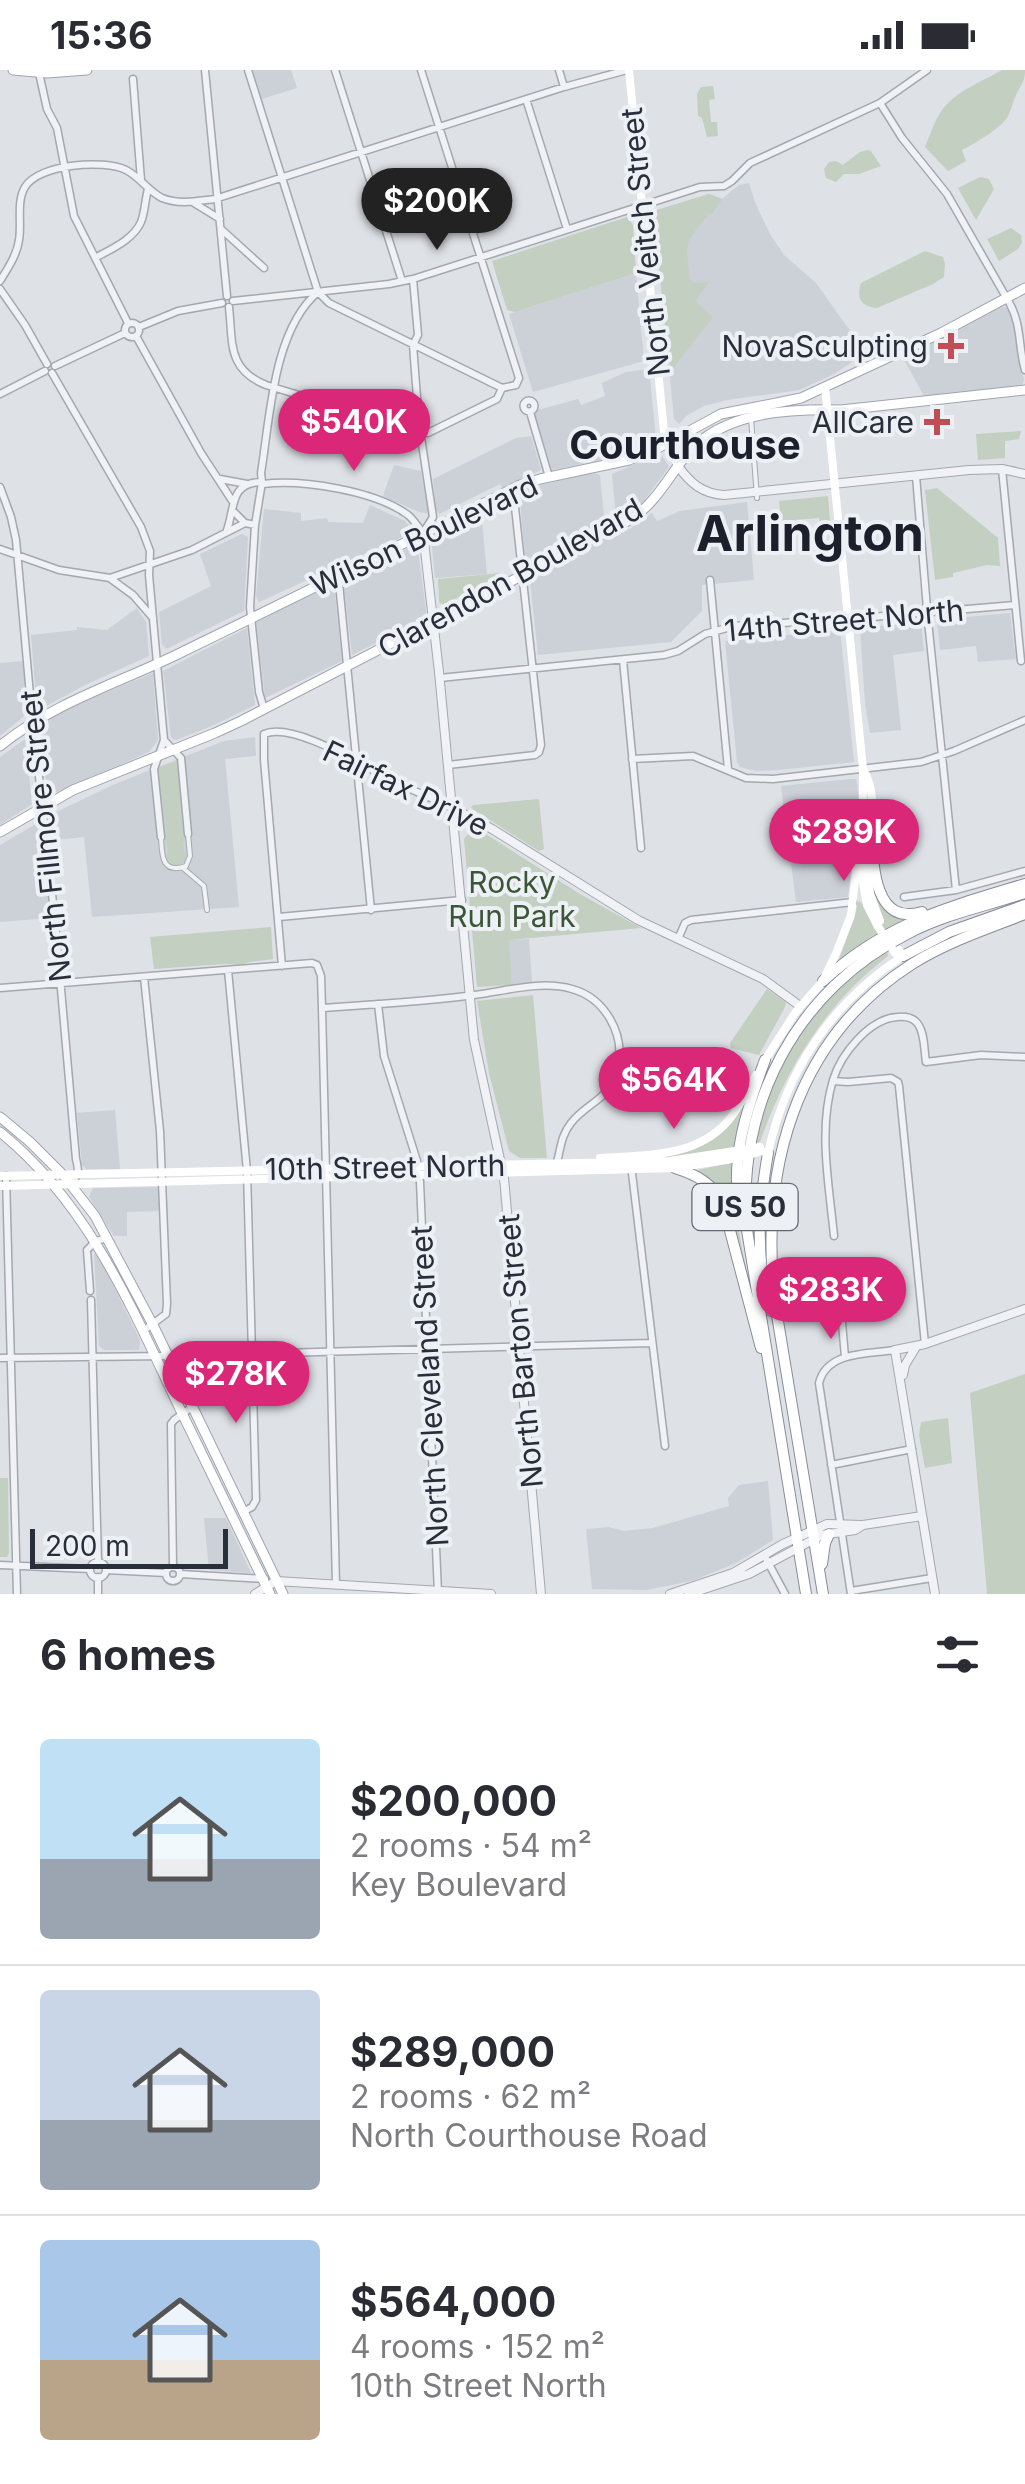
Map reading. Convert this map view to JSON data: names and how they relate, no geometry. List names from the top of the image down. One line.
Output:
{"streets":{"highway":["US 50"],"main road":["North Veitch Street","Wilson Boulevard","Clarendon Boulevard","10th Street North"],"street":["14th Street North","Fairfax Drive","North Fillmore Street","North Barton Street","North Cleveland Street"]},"crossings":[["North Veitch Street","Wilson Boulevard"],["North Veitch Street","Clarendon Boulevard"],["Wilson Boulevard","Clarendon Boulevard"],["Wilson Boulevard","North Fillmore Street"],["Wilson Boulevard","North Barton Street"],["Clarendon Boulevard","North Fillmore Street"],["Clarendon Boulevard","North Barton Street"],["14th Street North","North Barton Street"],["Fairfax Drive","North Barton Street"],["North Fillmore Street","10th Street North"],["10th Street North","North Barton Street"],["10th Street North","North Cleveland Street"]],"districts":["Courthouse","Arlington"],"parks":["Rocky Run Park"],"places":{"health":["NovaSculpting","AllCare"]},"scale_bar":"200 m","page":{"status":"15:36","price":["$200K","$540K","$289K","$564K","$283K","$278K"],"scale":"200 m","heading":"6 homes","list":[{"name":"$200,000","note":"2 rooms · 54 m² · Key Boulevard"},{"name":"$289,000","note":"2 rooms · 62 m² · North Courthouse Road"},{"name":"$564,000","note":"4 rooms · 152 m² · 10th Street North"}]}}
